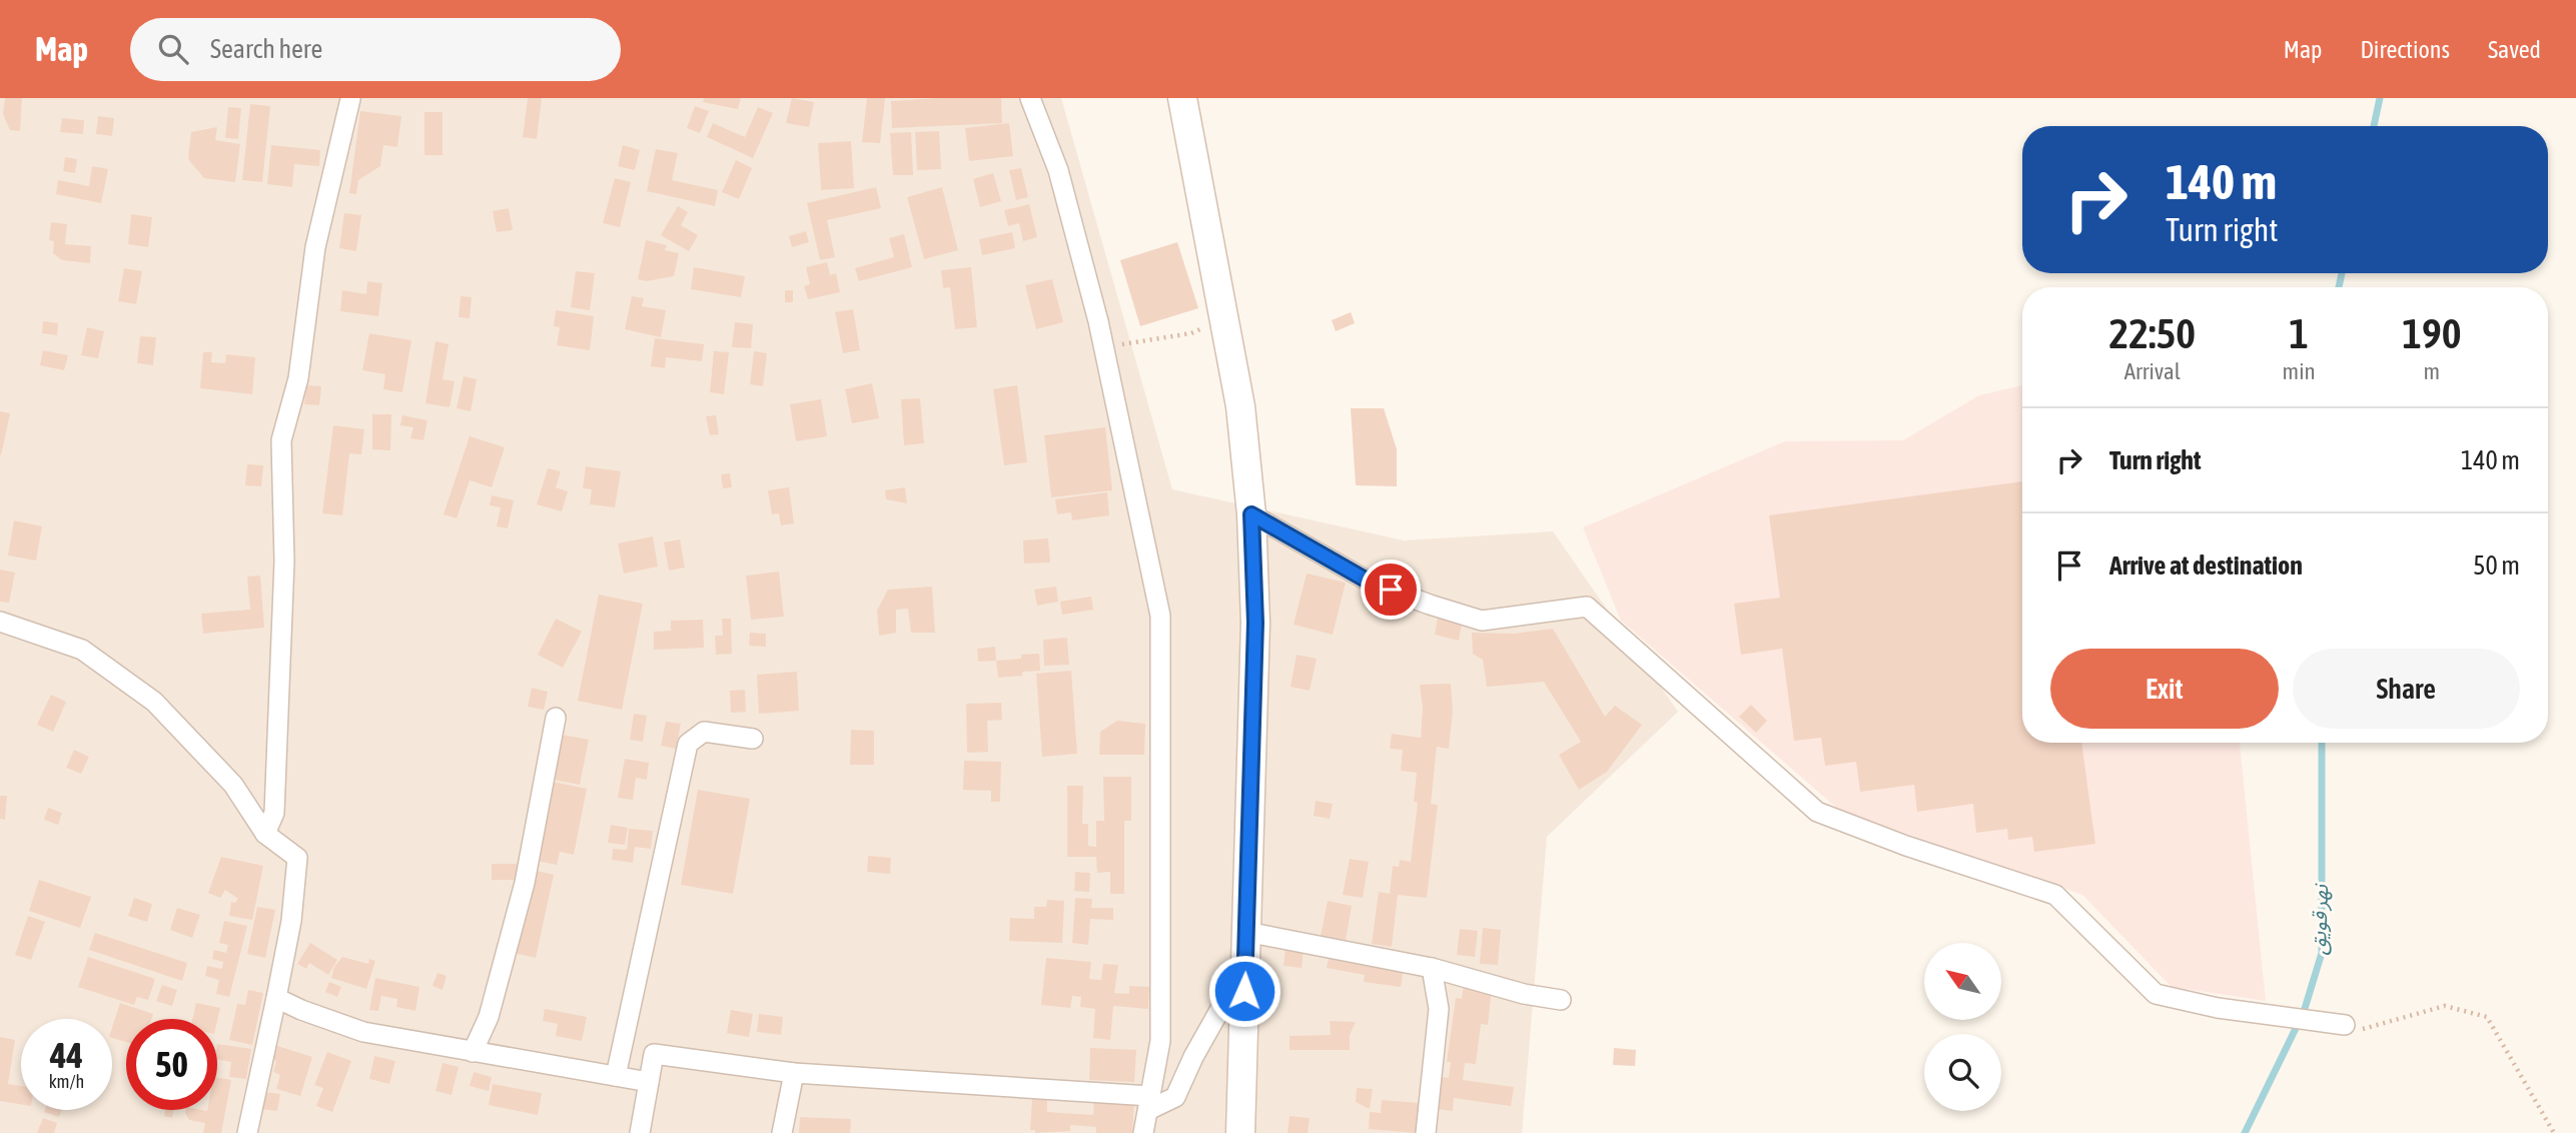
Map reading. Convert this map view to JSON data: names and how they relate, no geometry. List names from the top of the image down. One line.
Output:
{"water":["نهر قويق"],"north":"top left","page":{"header":"Map","search":"Search here","nav":["Map","Directions","Saved"],"turn":["140 m","Turn right"],"eta":["22:50","Arrival","1","min","190","m"],"list":[{"name":"Turn right","value":"140 m"},{"name":"Arrive at destination","value":"50 m"}],"buttons":["Exit","Share"],"speed":"44 km/h","limit":"50"}}
